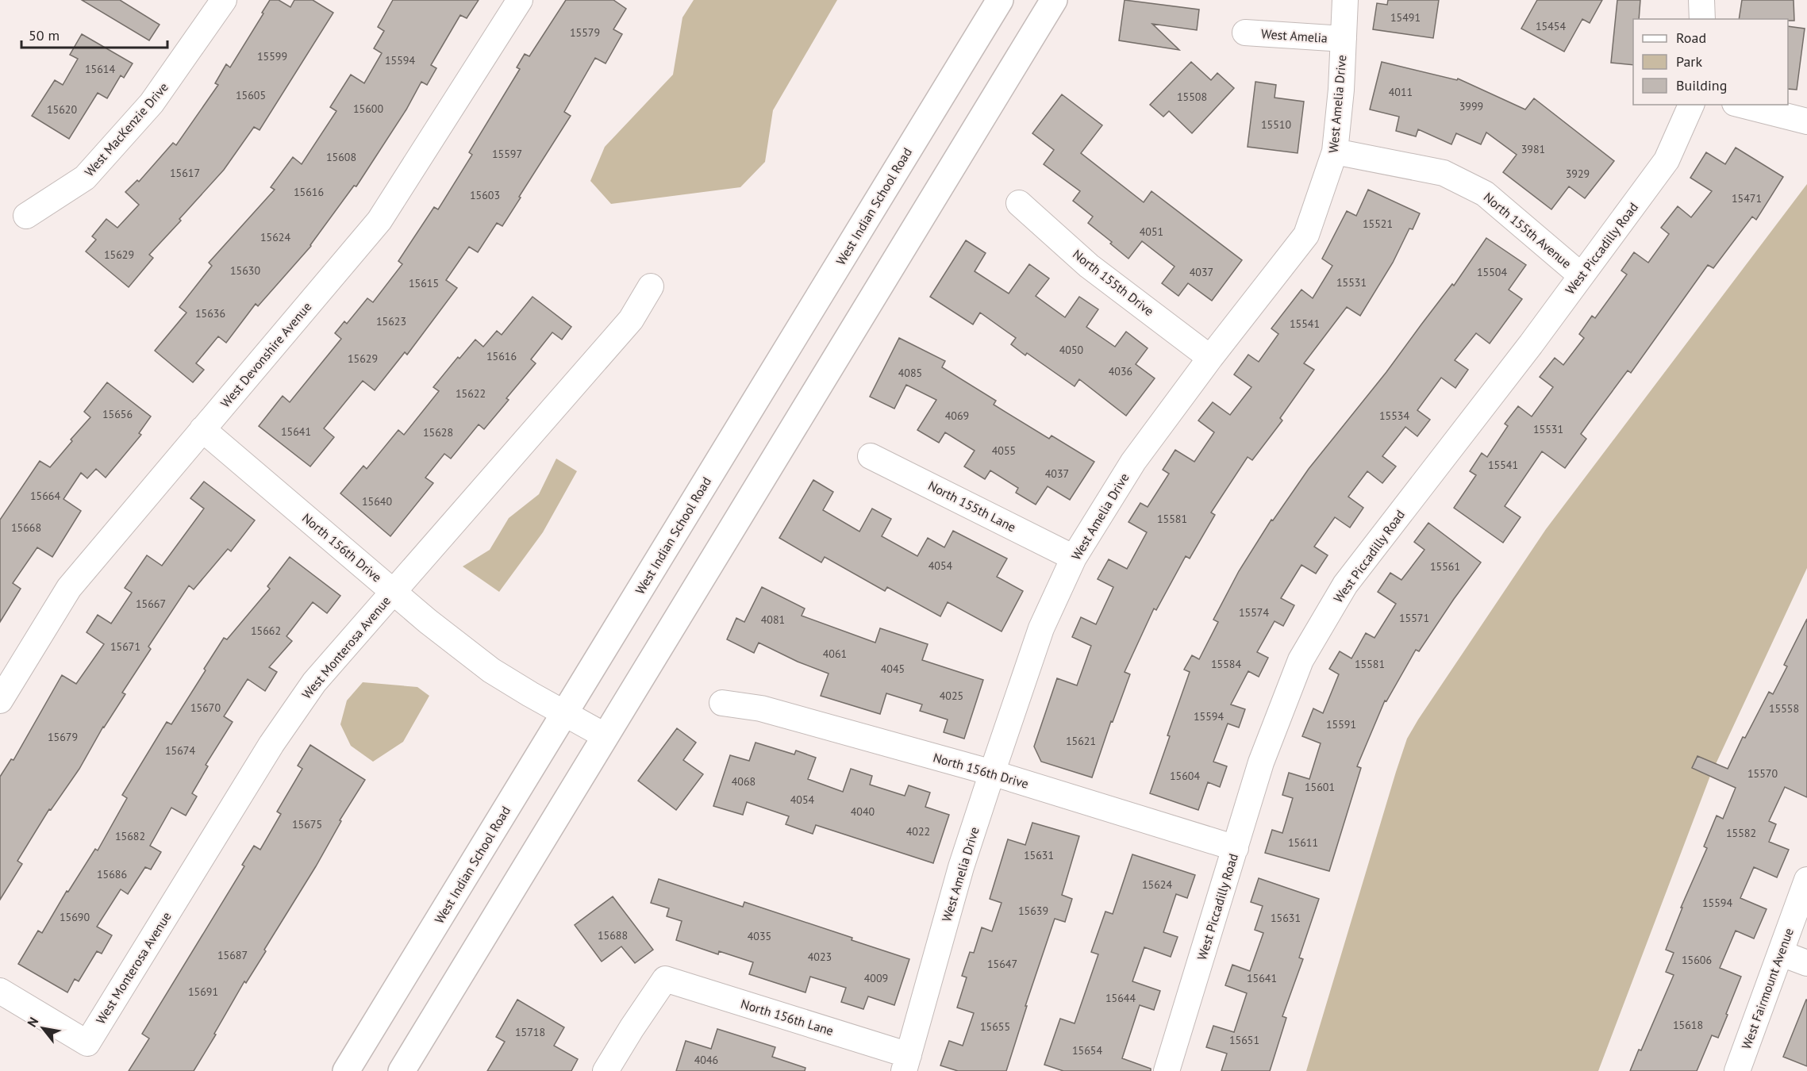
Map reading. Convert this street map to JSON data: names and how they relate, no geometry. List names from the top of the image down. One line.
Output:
{"streets":{"main road":["West Indian School Road"],"street":["West Amelia","West Amelia Drive","West MacKenzie Drive","North 155th Avenue","West Piccadilly Road","North 155th Drive","West Devonshire Avenue","North 155th Lane","North 156th Drive","West Monterosa Avenue","West Fairmount Avenue","North 156th Lane"]},"crossings":[["West Amelia","West Amelia Drive"],["West Amelia Drive","North 155th Avenue"],["West Amelia Drive","North 155th Drive"],["West Amelia Drive","North 155th Lane"],["West Amelia Drive","North 156th Drive"],["West Amelia Drive","North 156th Lane"],["West Indian School Road","North 156th Drive"],["North 155th Avenue","West Piccadilly Road"],["West Piccadilly Road","North 156th Drive"],["West Devonshire Avenue","North 156th Drive"],["North 156th Drive","West Monterosa Avenue"]],"house_numbers":["15491","15454","15579","15599","15594","15614","4011","15605","15508","3999","15600","15620","15510","3981","15597","15608","15617","3929","15616","15603","15471","15521","4051","15624","15629","15630","4037","15504","15531","15615","15636","15623","15541","4050","15616","15629","4036","4085","15622","15656","4069","15534","15531","15641","15628","4055","15541","4037","15664","15640","15581","15668","4054","15561","15667","15574","15571","4081","15662","15671","4061","15584","15581","4045","4025","15670","15558","15594","15591","15679","15621","15674","15570","15604","4068","15601","4054","4040","15675","4022","15582","15682","15611","15631","15686","15624","15594","15639","15690","15631","15688","4035","15687","4023","15606","15647","4009","15641","15691","15644","15618","15655","15718","15651","15654","4046"],"legend":["Road","Park","Building"],"scale_bar":"50 m","north":"top left"}
